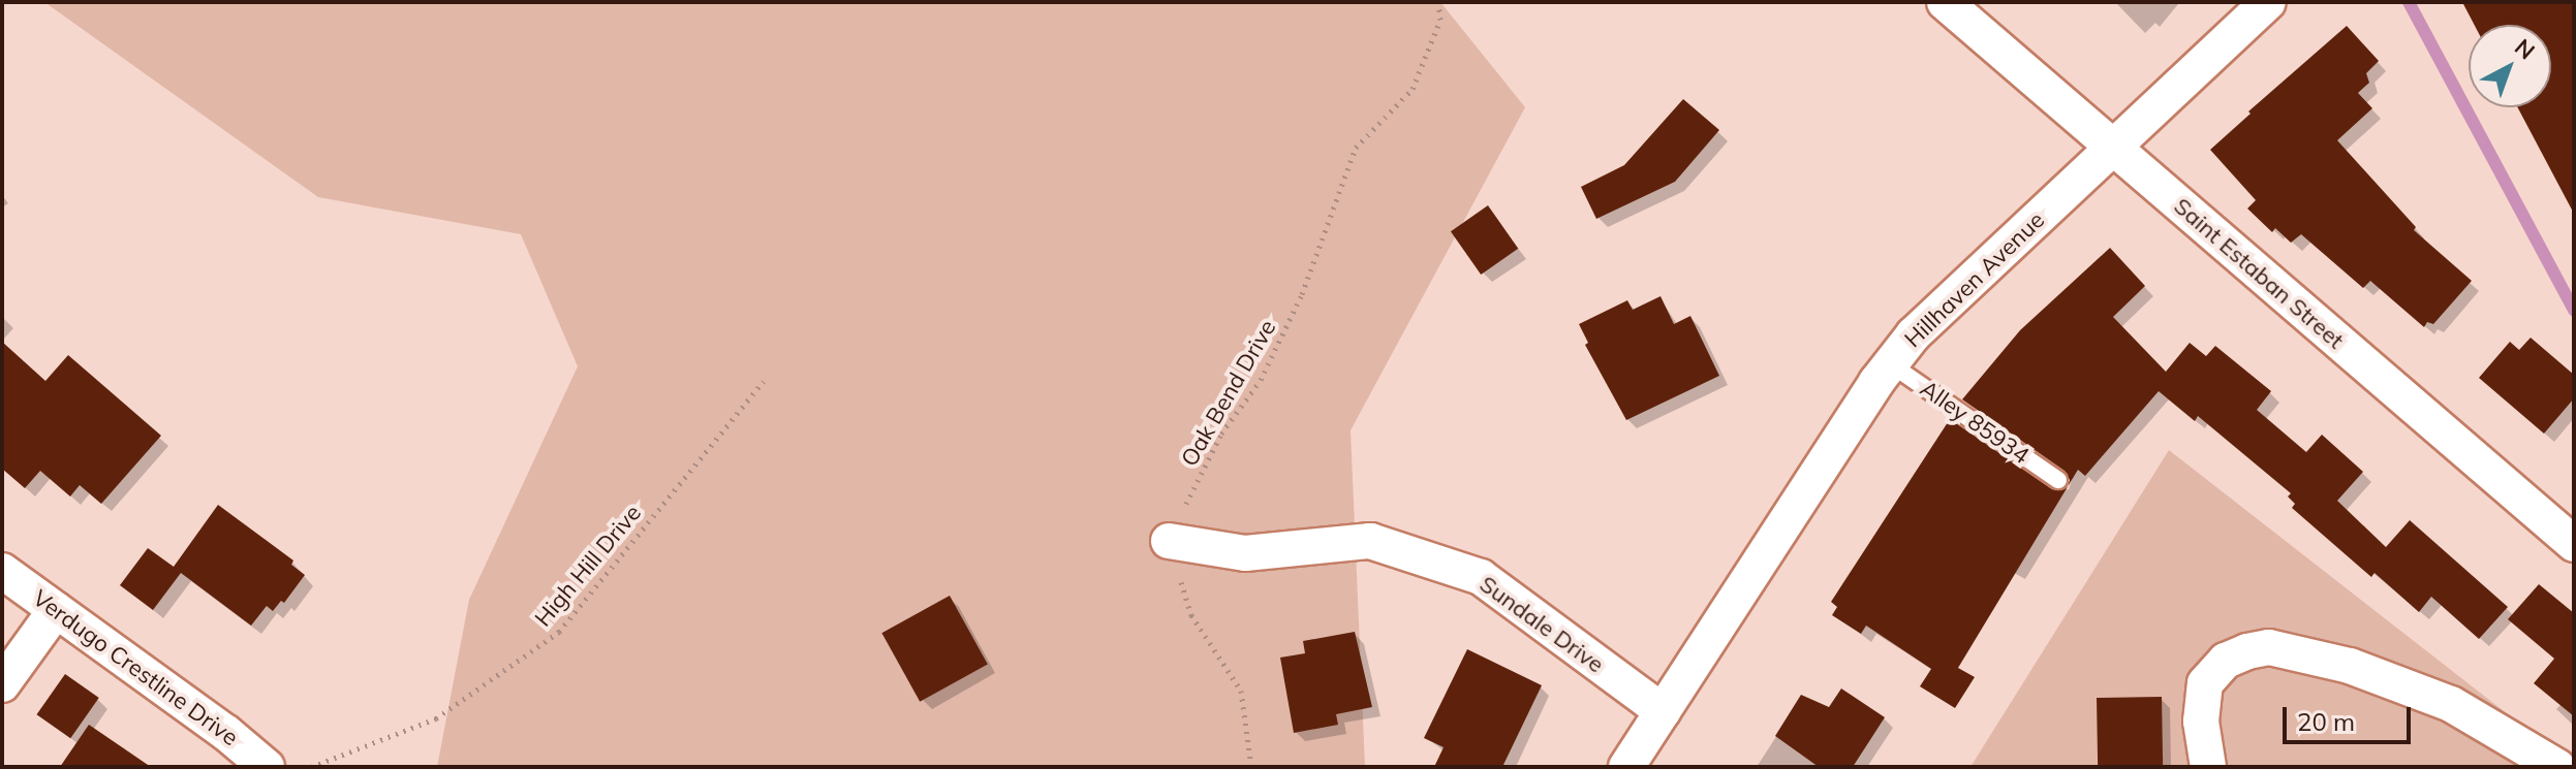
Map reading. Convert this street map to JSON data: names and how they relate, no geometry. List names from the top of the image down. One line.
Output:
{"streets":{"street":["Saint Estaban Street","Hillhaven Avenue","Sundale Drive","Verdugo Crestline Drive"],"lane":["Alley 85934"],"path":["Oak Bend Drive","High Hill Drive"]},"crossings":[["Saint Estaban Street","Hillhaven Avenue"],["Hillhaven Avenue","Alley 85934"],["Hillhaven Avenue","Sundale Drive"],["Oak Bend Drive","Sundale Drive"]],"scale_bar":"20 m","north":"top right"}
